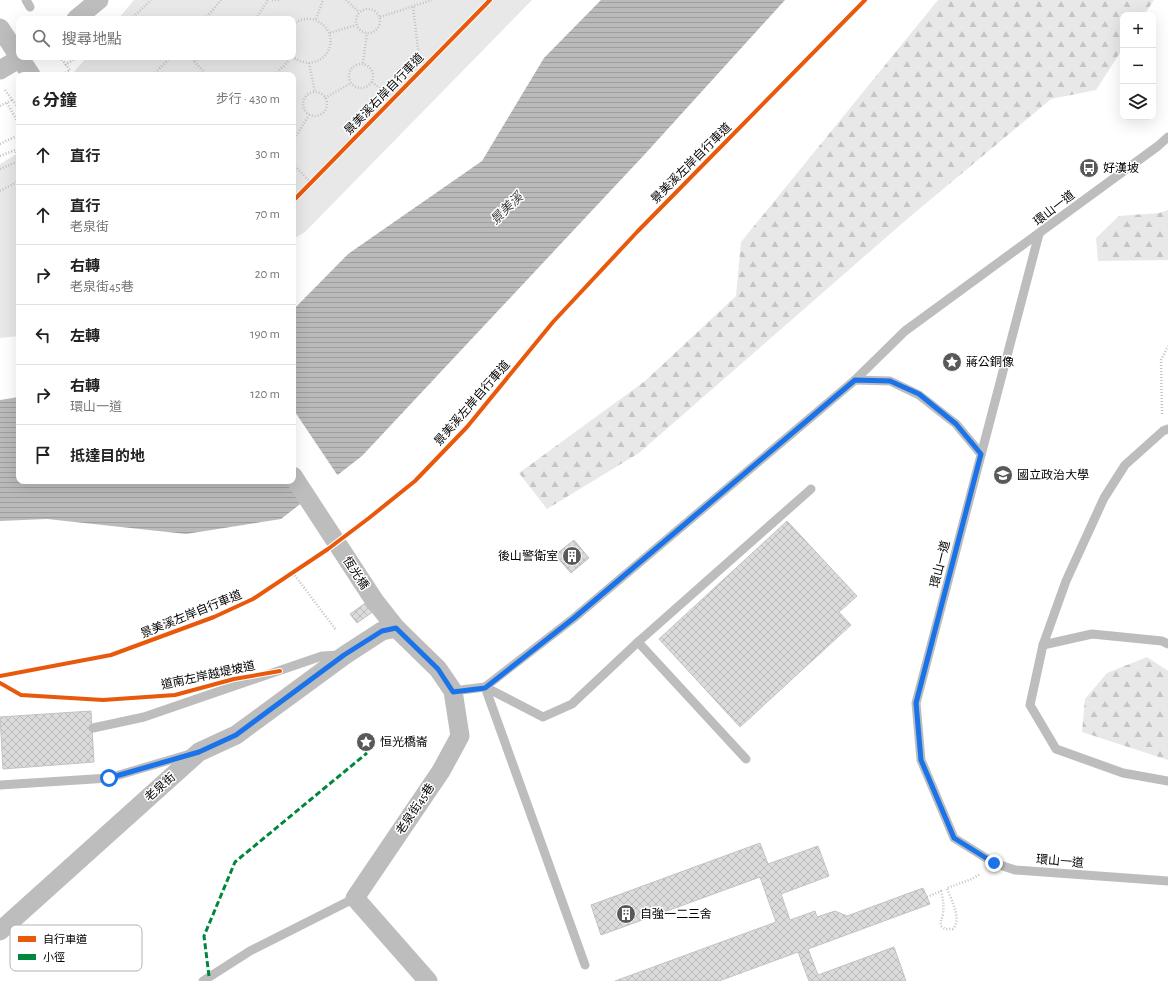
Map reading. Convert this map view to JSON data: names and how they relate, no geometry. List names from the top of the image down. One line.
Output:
{"streets":{"street":["恆光橋","老泉街","老泉街45巷"],"lane":["環山一道"],"cycle path":["景美溪右岸自行車道","景美溪左岸自行車道","道南左岸越堤坡道"]},"crossings":[["恆光橋","老泉街"],["恆光橋","老泉街45巷"],["老泉街","老泉街45巷"]],"water":["景美溪"],"places":{"bus stop":["好漢坡"],"place":["蔣公銅像","恒光橋崙"],"school or university":["國立政治大學"],"building":["後山警衛室","自強一二三舍"]},"legend":["自行車道","小徑"],"page":{"map_buttons":["+","−"],"search":"搜尋地點","heading":["6 分鐘","步行 · 430 m"],"list":[["直行","30 m"],["直行","老泉街","70 m"],["右轉","老泉街45巷","20 m"],["左轉","190 m"],["右轉","環山一道","120 m"],"抵達目的地"]}}
